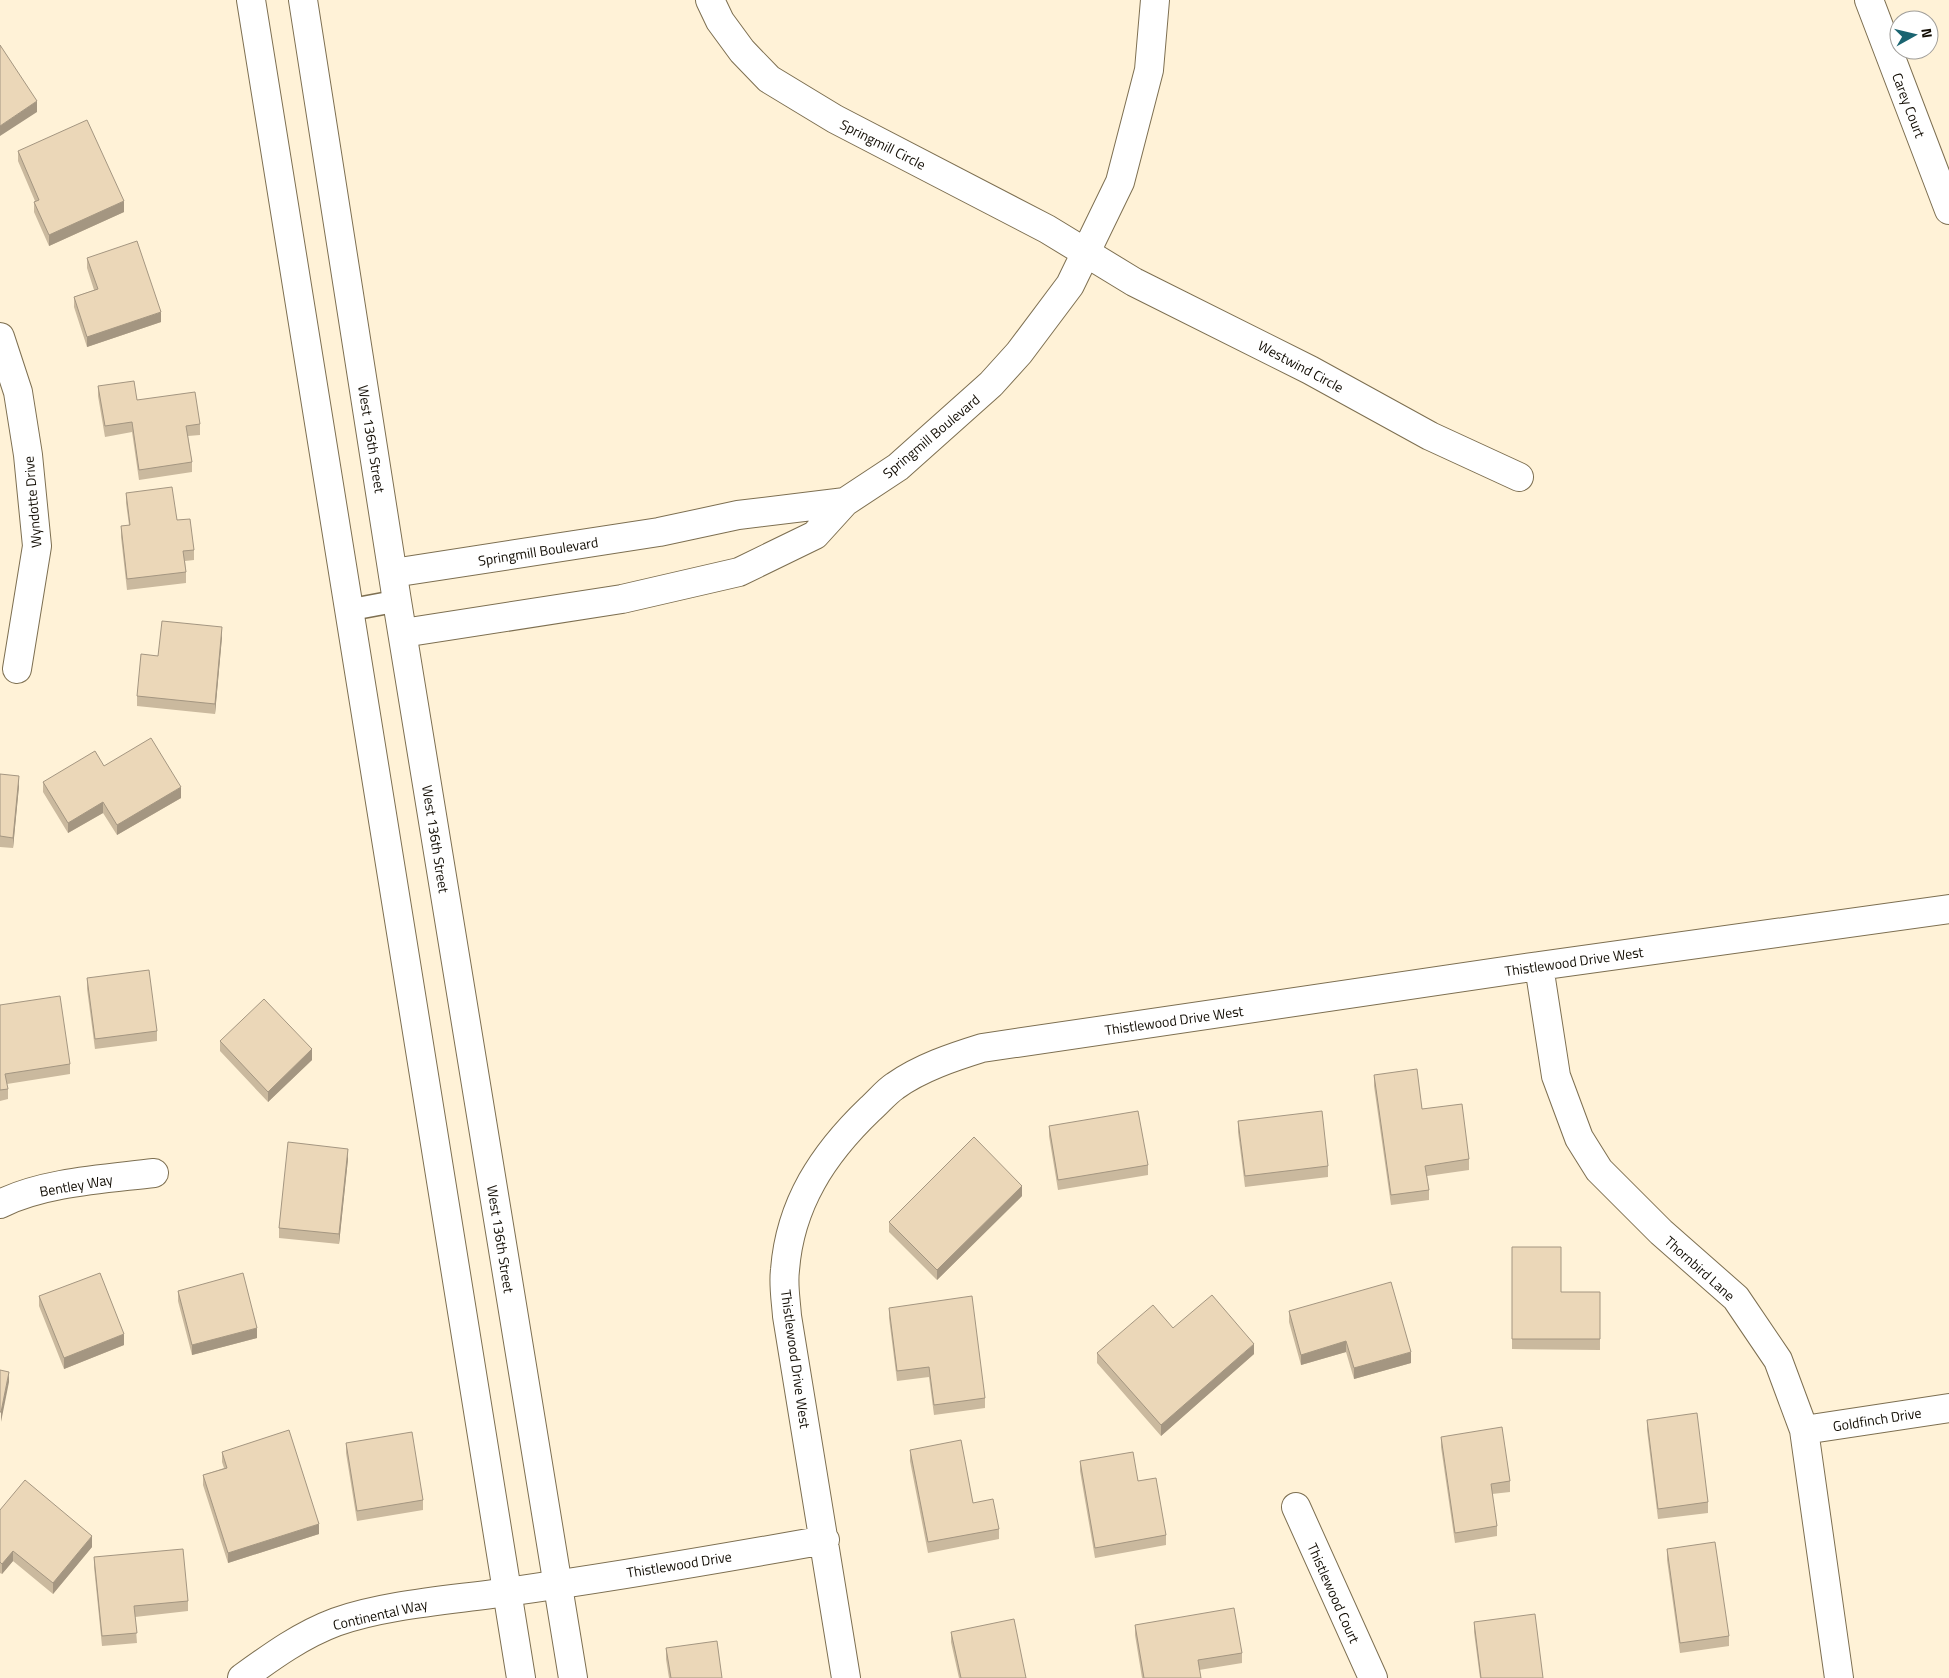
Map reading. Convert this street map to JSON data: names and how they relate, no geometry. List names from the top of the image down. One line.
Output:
{"streets":{"street":["Carey Court","Springmill Circle","Westwind Circle","Springmill Boulevard","West 136th Street","Wyndotte Drive","Thistlewood Drive West","Bentley Way","Thornbird Lane","Goldfinch Drive","Thistlewood Drive","Thistlewood Court","Continental Way"]},"crossings":[["Springmill Circle","Westwind Circle"],["Springmill Circle","Springmill Boulevard"],["Westwind Circle","Springmill Boulevard"],["Springmill Boulevard","West 136th Street"],["West 136th Street","Thistlewood Drive"],["West 136th Street","Continental Way"],["Thistlewood Drive West","Thornbird Lane"],["Thistlewood Drive West","Thistlewood Drive"],["Thornbird Lane","Goldfinch Drive"],["Thistlewood Drive","Continental Way"]],"north":"right"}
